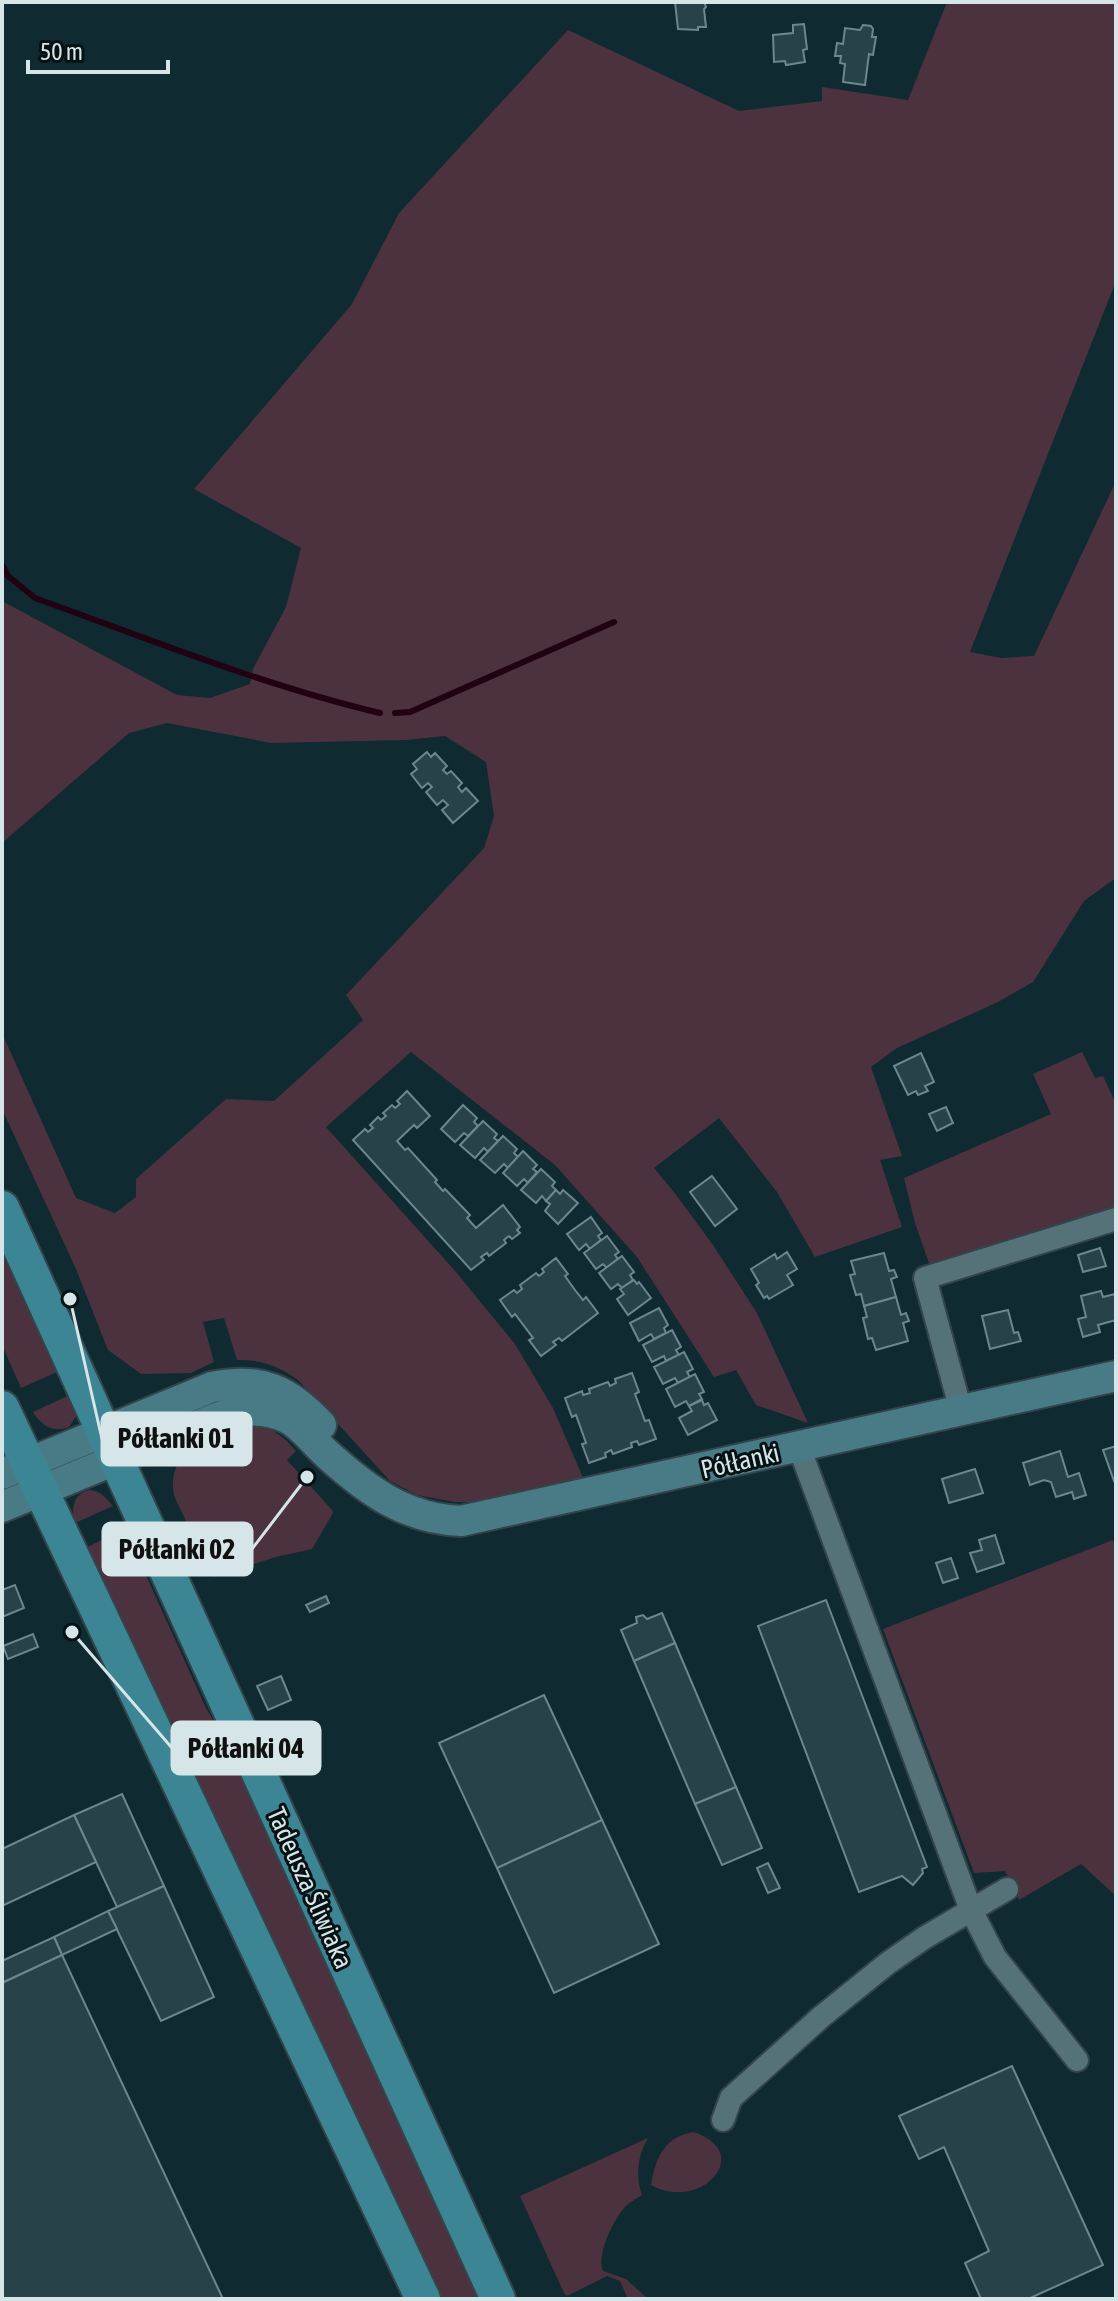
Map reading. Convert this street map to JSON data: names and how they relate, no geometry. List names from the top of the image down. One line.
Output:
{"streets":{"main road":["Tadeusza Śliwiaka"],"street":["Półłanki"]},"crossings":[["Półłanki","Tadeusza Śliwiaka"]],"places":["Półłanki 01","Półłanki 02","Półłanki 04"],"scale_bar":"50 m"}
